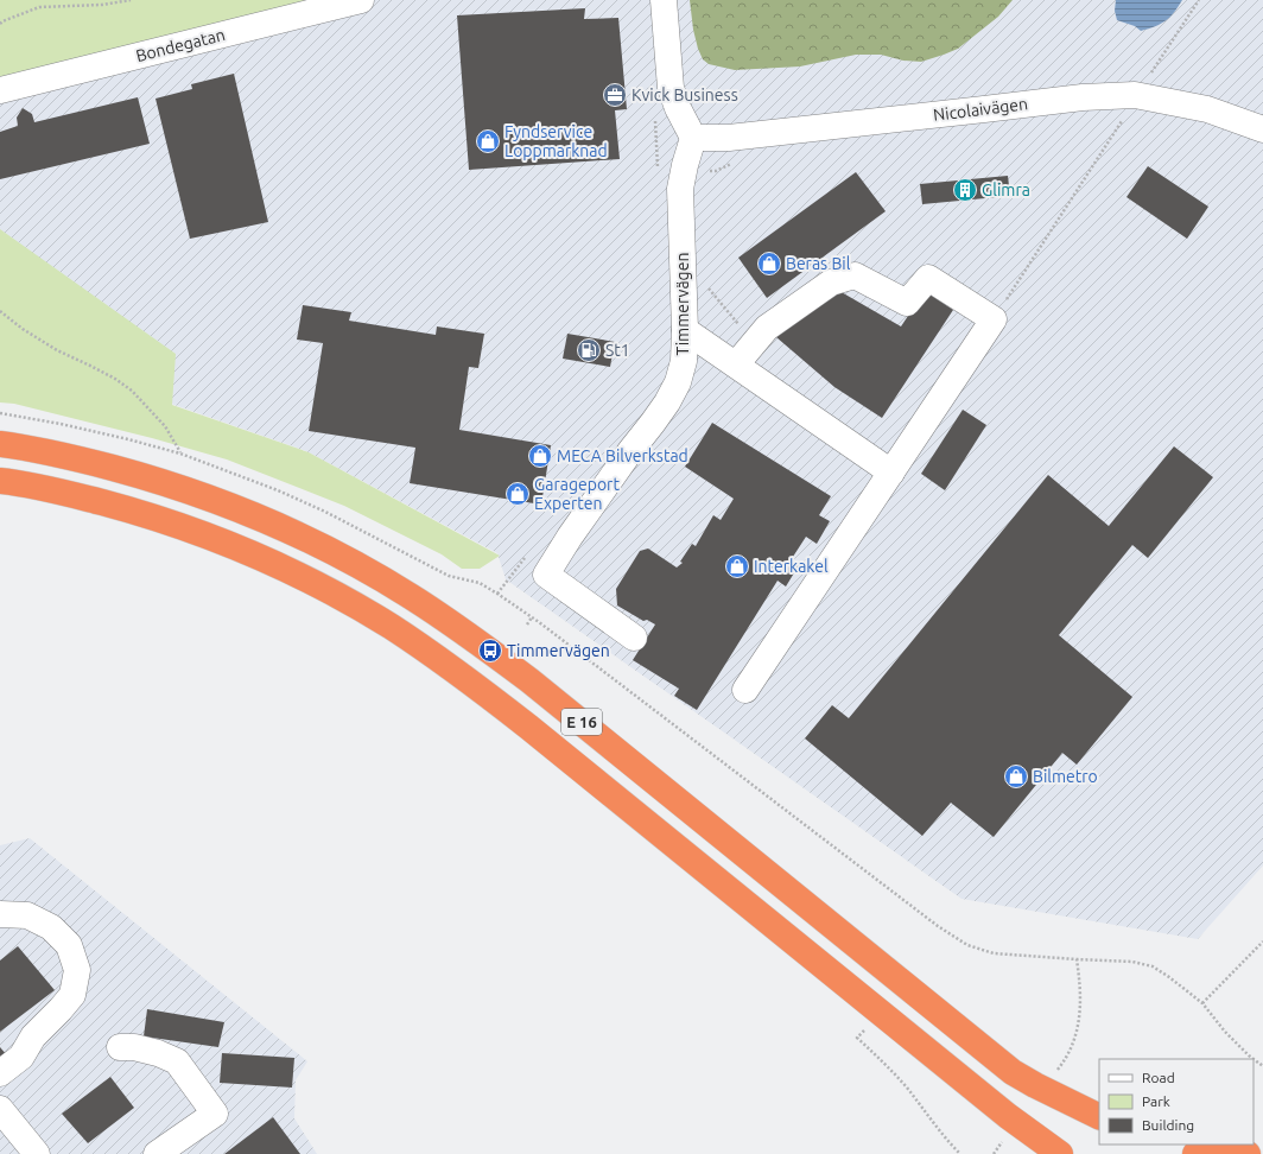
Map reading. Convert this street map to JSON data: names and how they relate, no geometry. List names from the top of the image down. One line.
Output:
{"streets":{"highway":["E 16"],"street":["Bondegatan","Nicolaivägen","Timmervägen"]},"crossings":[["Nicolaivägen","Timmervägen"]],"places":{"office":["Kvick Business"],"shop":["Fyndservice Loppmarknad","Beras Bil","MECA Bilverkstad","Garageport Experten","Interkakel","Bilmetro"],"building":["Glimra"],"fuel station":["St1"],"bus stop":["Timmervägen"]},"legend":["Road","Park","Building"]}
